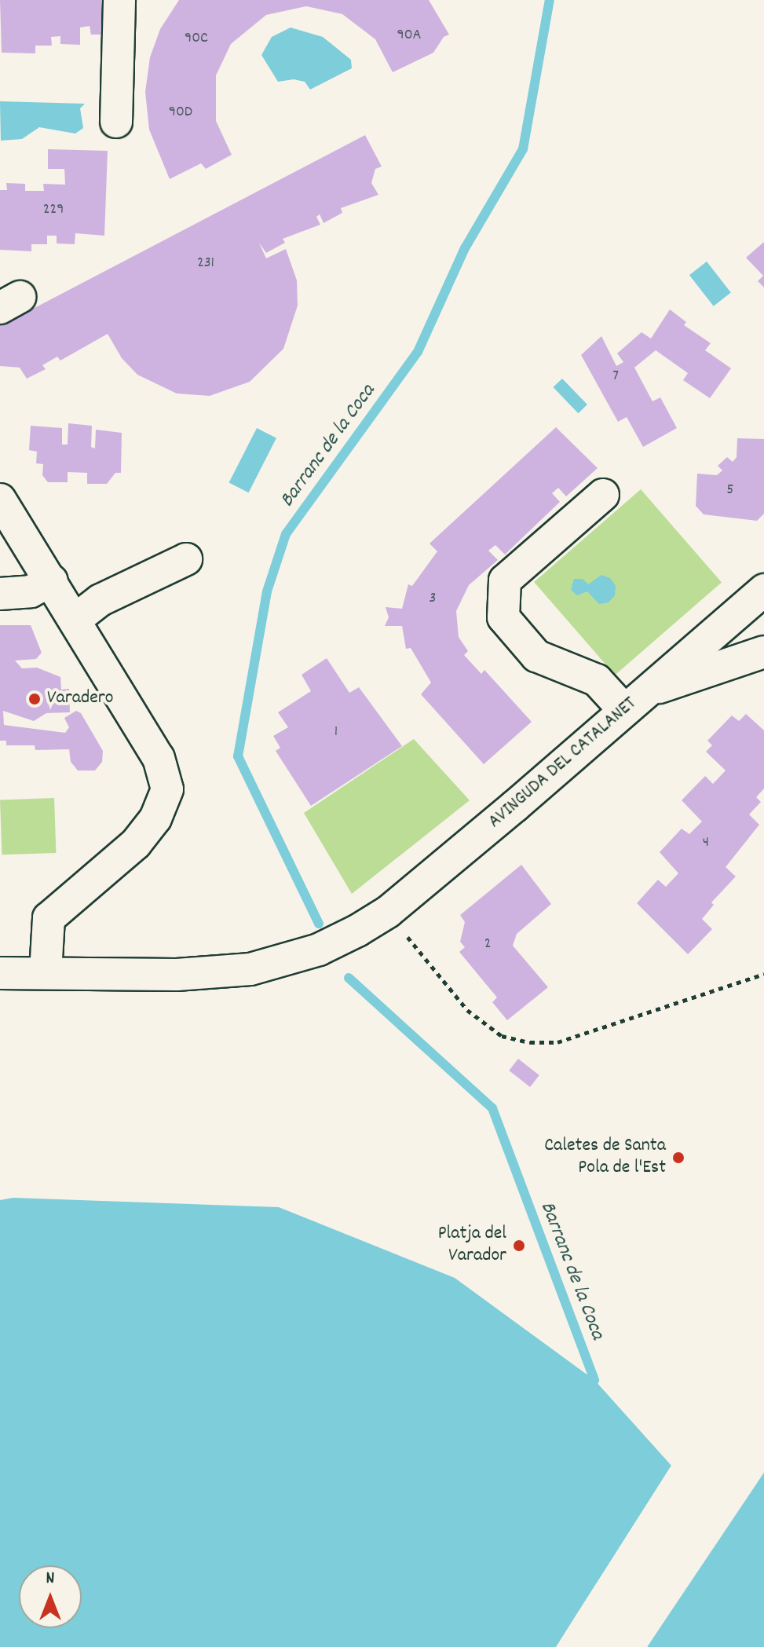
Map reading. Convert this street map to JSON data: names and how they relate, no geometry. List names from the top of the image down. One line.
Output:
{"streets":{"street":["AVINGUDA DEL CATALANET"]},"water":["Barranc de la Coca"],"places":["Varadero","Caletes de Santa Pola de l'Est","Platja del Varador"],"house_numbers":["90A","90C","90D","229","231","7","5","3","1","4","2"],"north":"top"}
